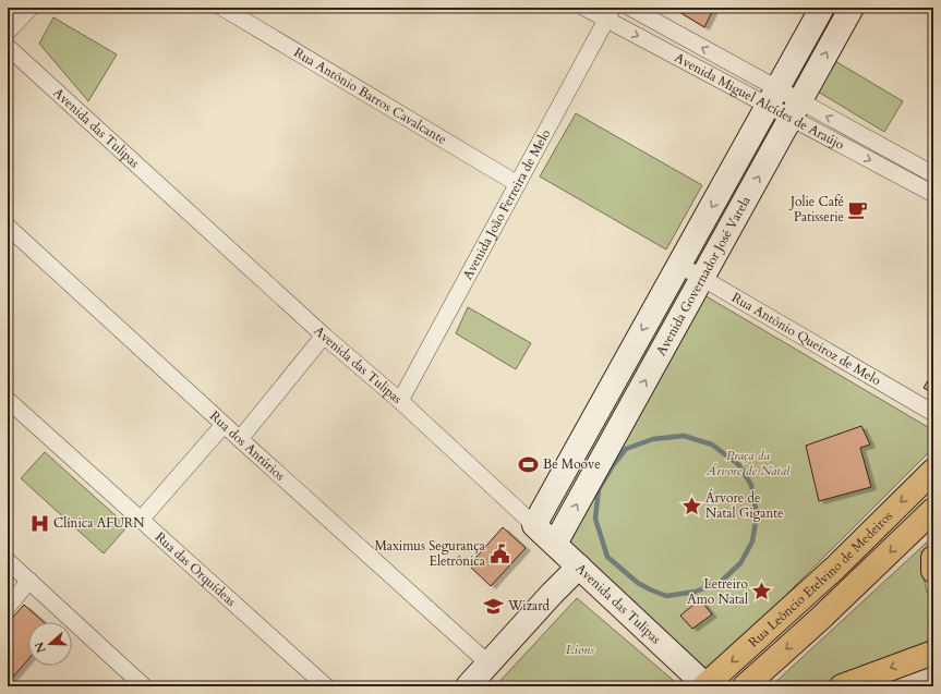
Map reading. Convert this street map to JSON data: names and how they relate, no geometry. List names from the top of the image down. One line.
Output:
{"streets":{"main road":["Rua Leôncio Etelvino de Medeiros"],"street":["Rua Antônio Barros Cavalcante","Avenida Miguel Alcídes de Araújo","Avenida das Tulipas","Avenida João Ferreira de Melo","Avenida Governador José Varela","Rua Antônio Queiroz de Melo","Rua dos Antúrios","Rua das Orquídeas"]},"crossings":[["Rua Antônio Barros Cavalcante","Avenida João Ferreira de Melo"],["Avenida Miguel Alcídes de Araújo","Avenida João Ferreira de Melo"],["Avenida Miguel Alcídes de Araújo","Avenida Governador José Varela"],["Avenida das Tulipas","Avenida João Ferreira de Melo"],["Avenida das Tulipas","Avenida Governador José Varela"],["Avenida das Tulipas","Rua Leôncio Etelvino de Medeiros"],["Avenida Governador José Varela","Rua Antônio Queiroz de Melo"]],"parks":["Praça da Árvore de Natal","Lions"],"places":{"cafe":["Jolie Café Patisserie"],"sports":["Be Moove"],"place":["Árvore de Natal Gigante","Letreiro Amo Natal"],"hospital":["Clínica AFURN"],"public building":["Maximus Segurança Eletrônica"],"school or university":["Wizard"]},"north":"left"}
